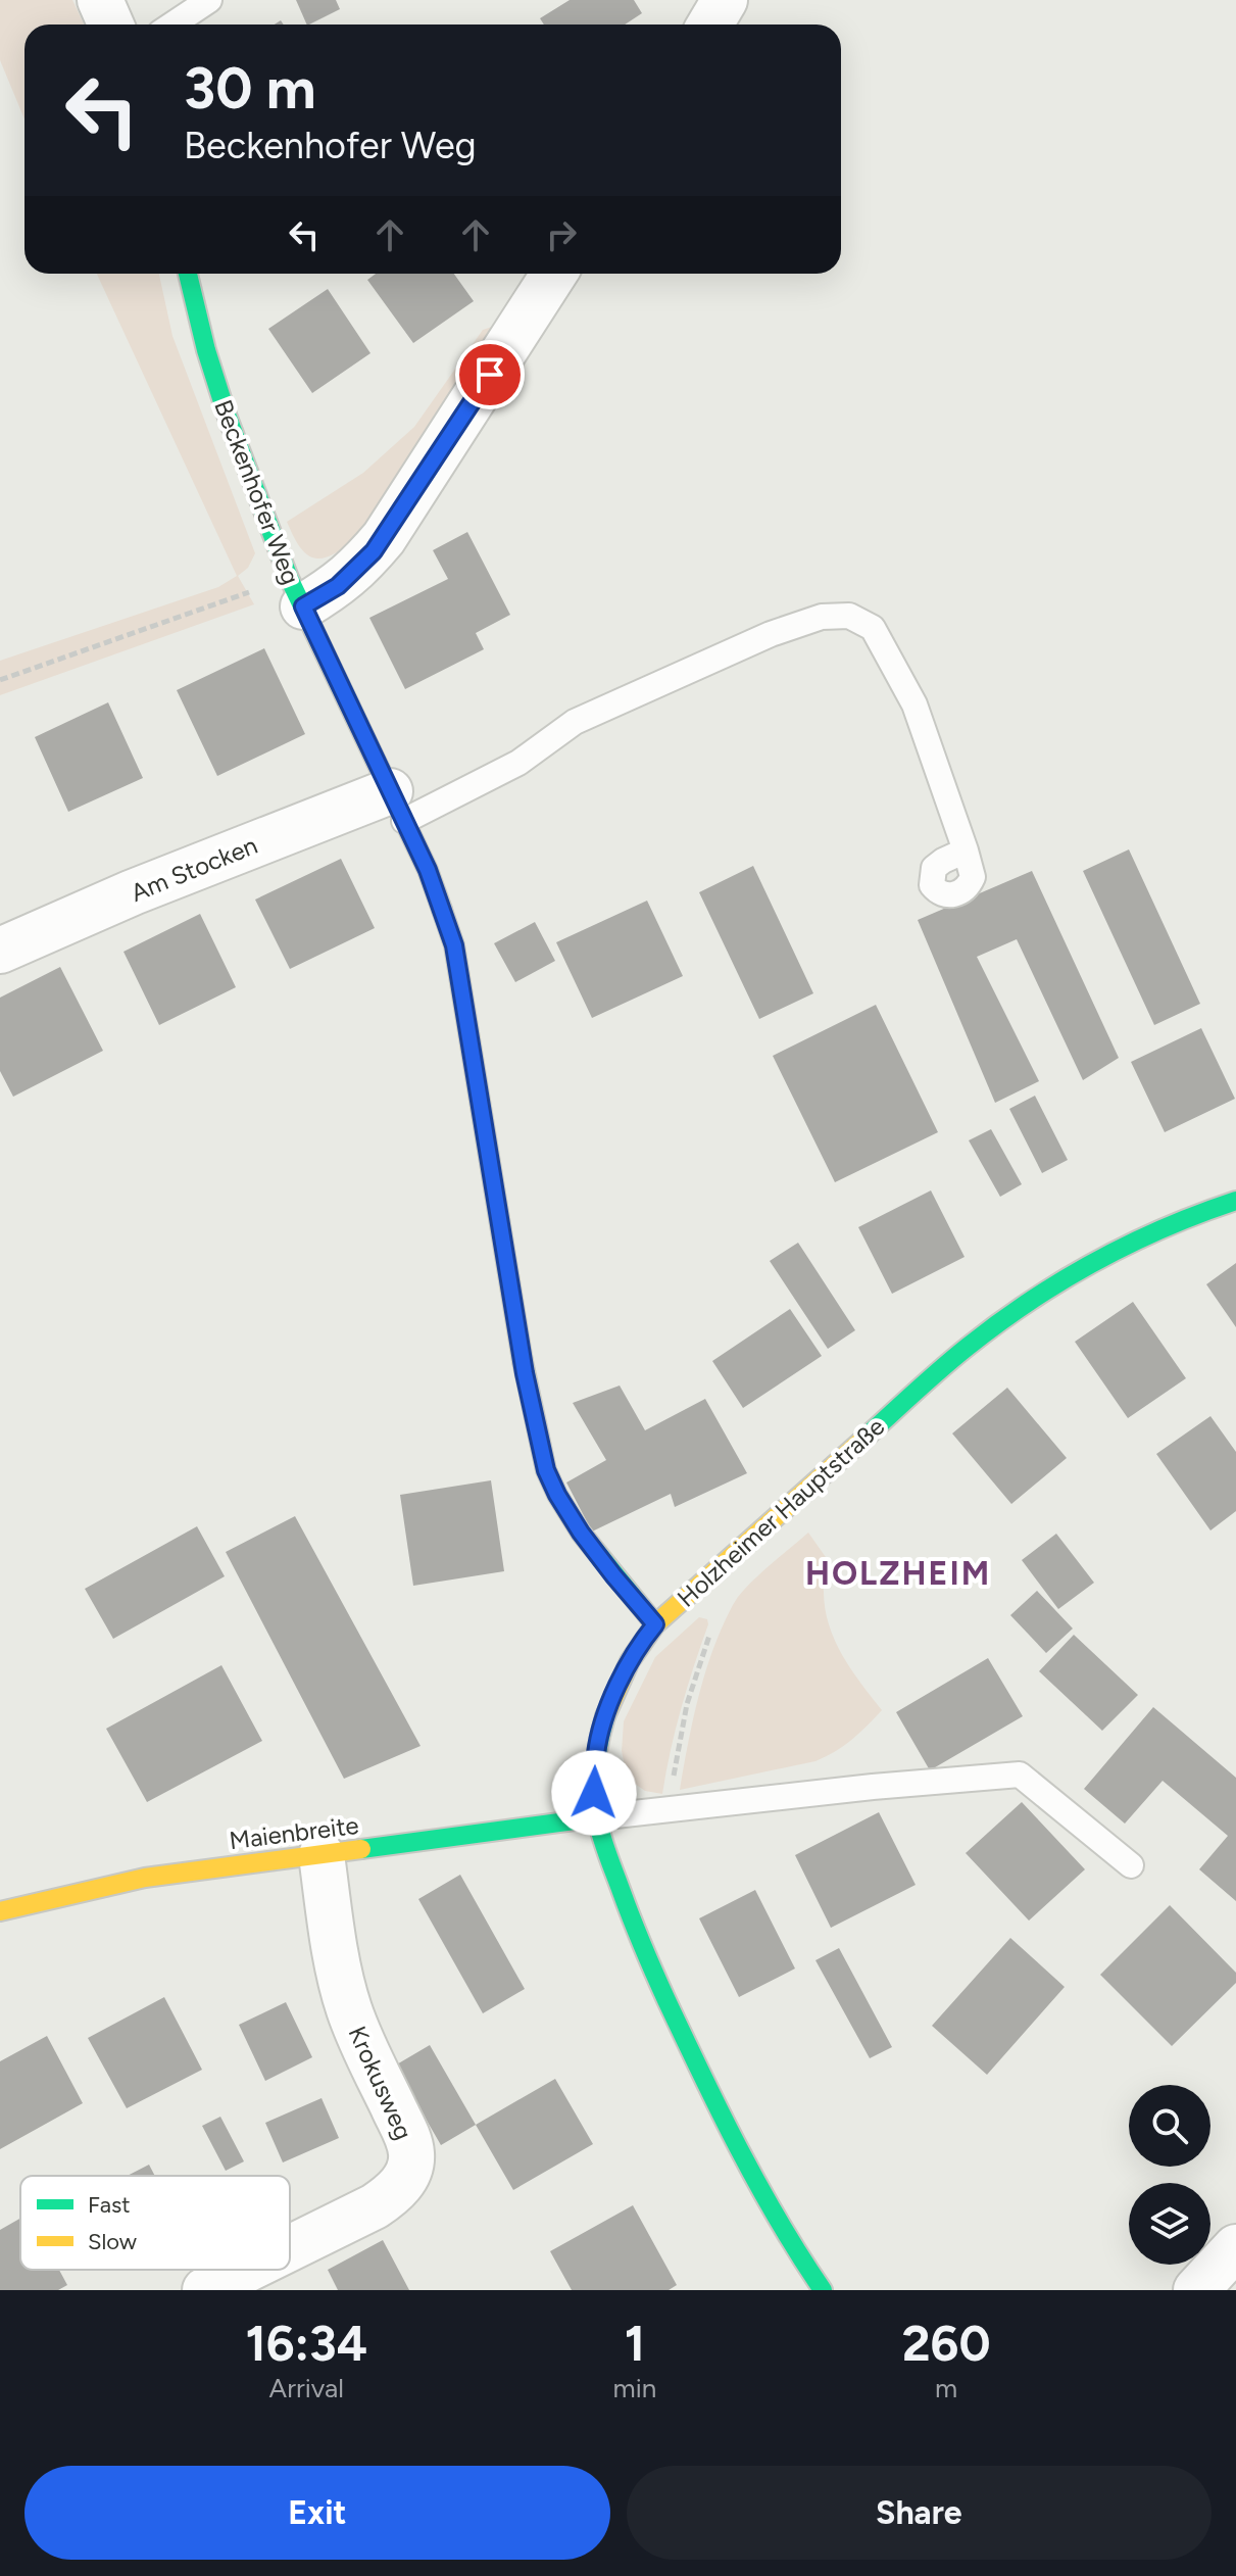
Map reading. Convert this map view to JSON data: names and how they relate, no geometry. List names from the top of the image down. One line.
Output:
{"streets":{"street":["Beckenhofer Weg","Am Stocken","Holzheimer Hauptstraße","Maienbreite","Krokusweg"]},"crossings":[["Beckenhofer Weg","Am Stocken"],["Beckenhofer Weg","Holzheimer Hauptstraße"],["Holzheimer Hauptstraße","Maienbreite"],["Maienbreite","Krokusweg"]],"districts":["HOLZHEIM"],"legend":["Fast","Slow"],"page":{"turn":["30 m","Beckenhofer Weg"],"eta":["16:34","Arrival","1","min","260","m"],"buttons":["Exit","Share"]}}
